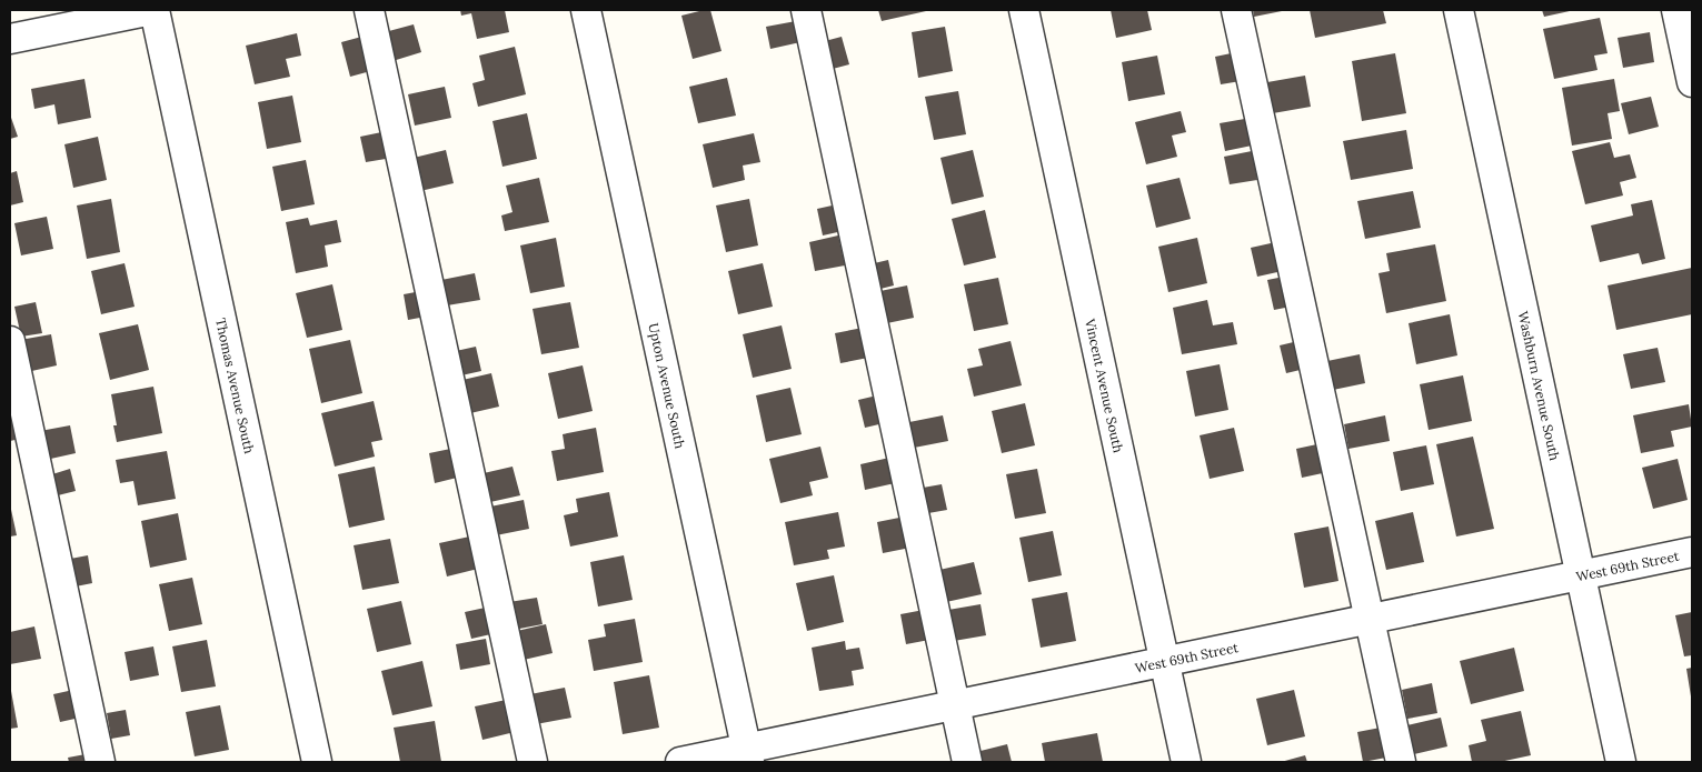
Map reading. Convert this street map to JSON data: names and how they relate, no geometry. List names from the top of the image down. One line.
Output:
{"streets":{"street":["Upton Avenue South","Vincent Avenue South","Washburn Avenue South","Thomas Avenue South","West 69th Street"]},"crossings":[["Upton Avenue South","West 69th Street"],["Vincent Avenue South","West 69th Street"],["Washburn Avenue South","West 69th Street"]]}
